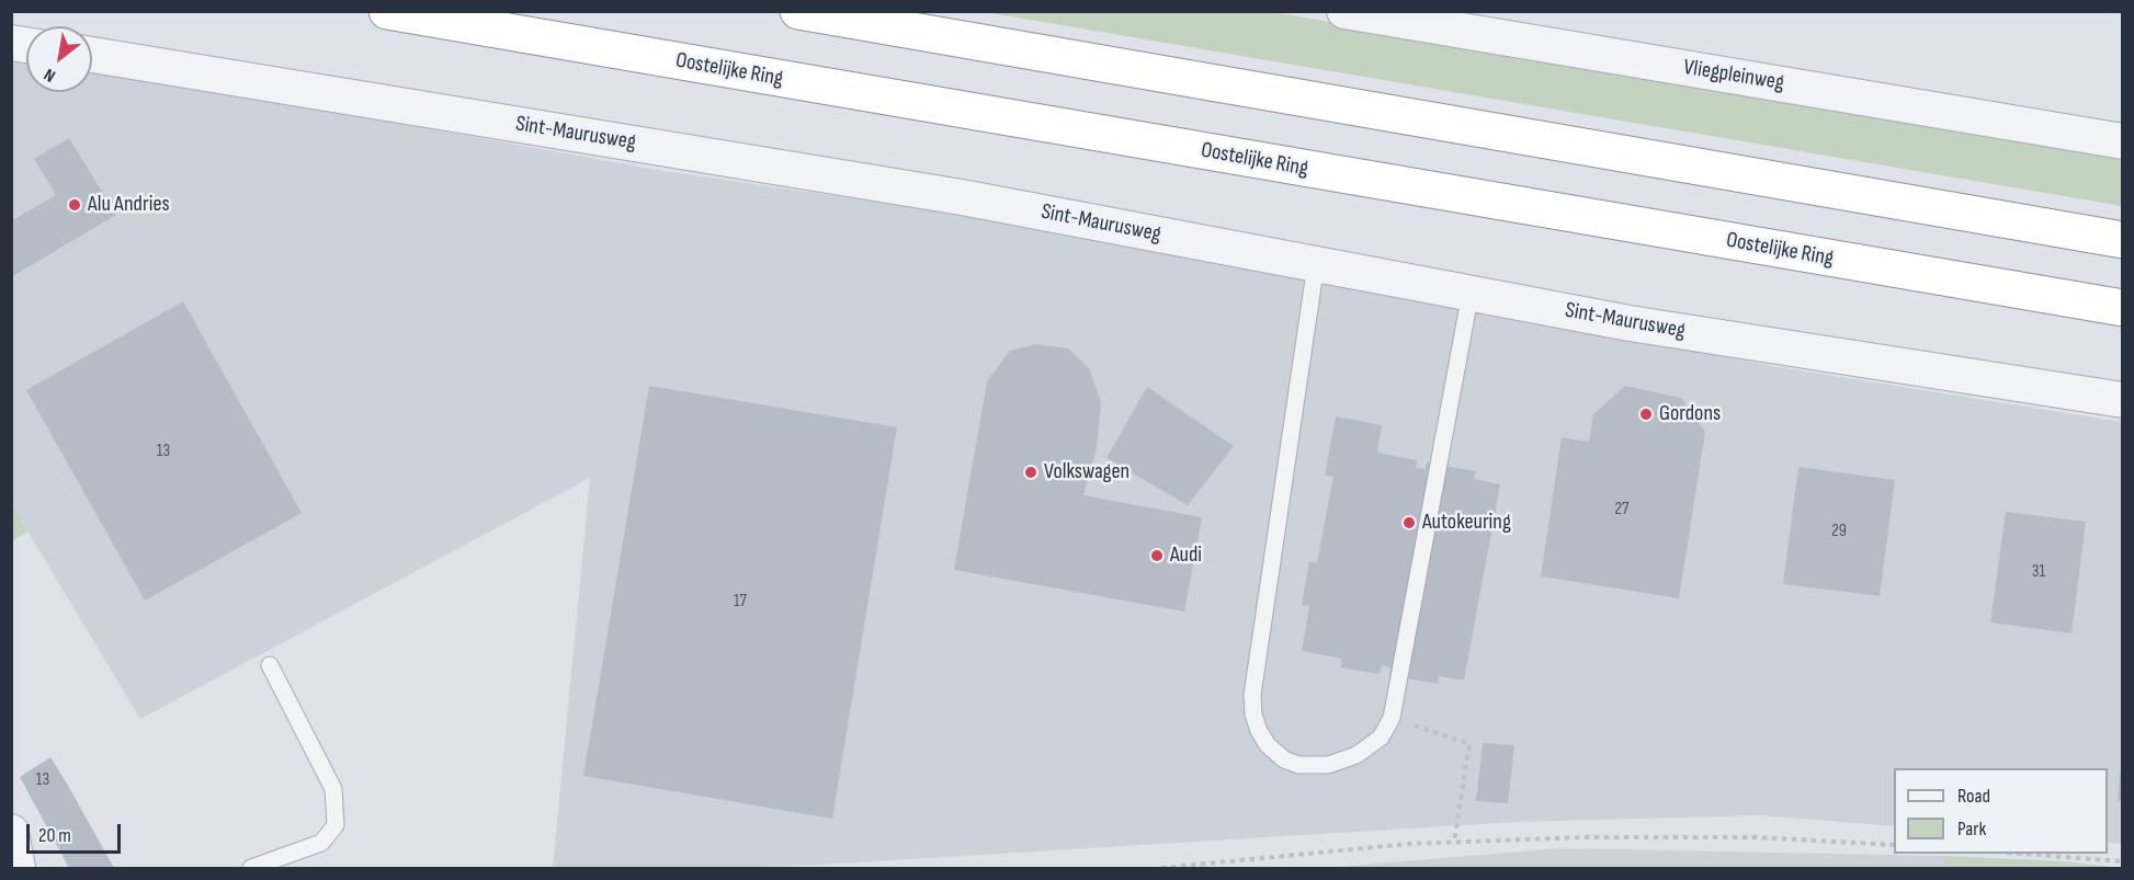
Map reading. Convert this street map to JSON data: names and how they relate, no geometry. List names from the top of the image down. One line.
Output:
{"streets":{"highway":["Oostelijke Ring"],"street":["Vliegpleinweg","Sint-Maurusweg"]},"places":["Alu Andries","Gordons","Volkswagen","Autokeuring","Audi"],"house_numbers":["13","27","29","31","17","13"],"legend":["Road","Park"],"scale_bar":"20 m","north":"bottom left"}
